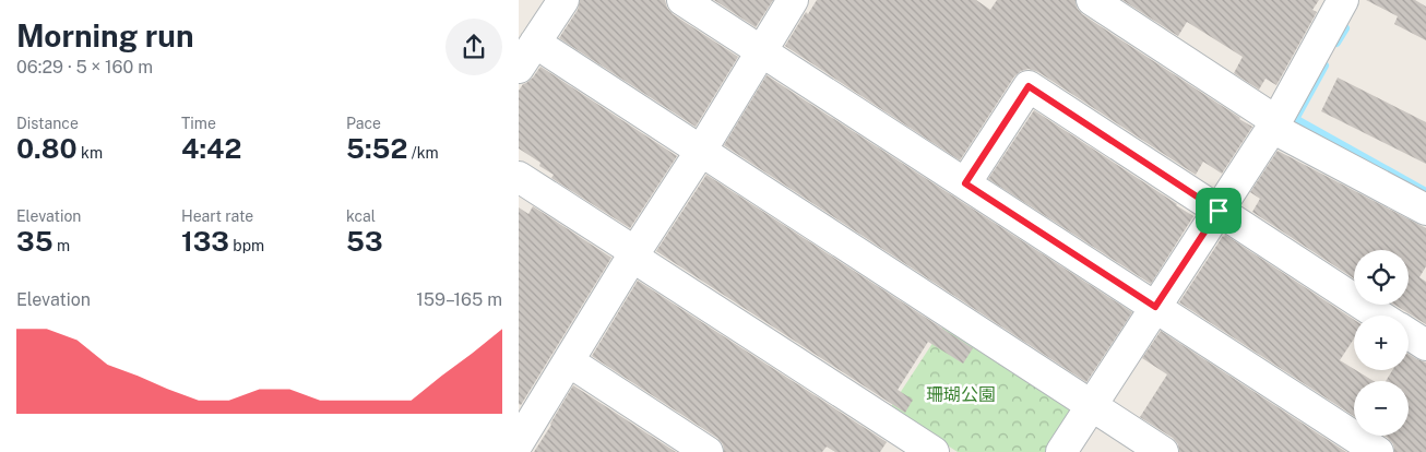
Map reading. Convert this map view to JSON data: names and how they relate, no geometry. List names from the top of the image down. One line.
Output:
{"parks":["珊瑚公園"],"page":{"heading":["Morning run","06:29 · 5 × 160 m"],"stats":[["Distance","0.80 km"],["Time","4:42"],["Pace","5:52 /km"],["Elevation","35 m"],["Heart rate","133 bpm"],["kcal","53"]],"map_buttons":["+","−"],"chart":["Elevation","159–165 m"]}}
